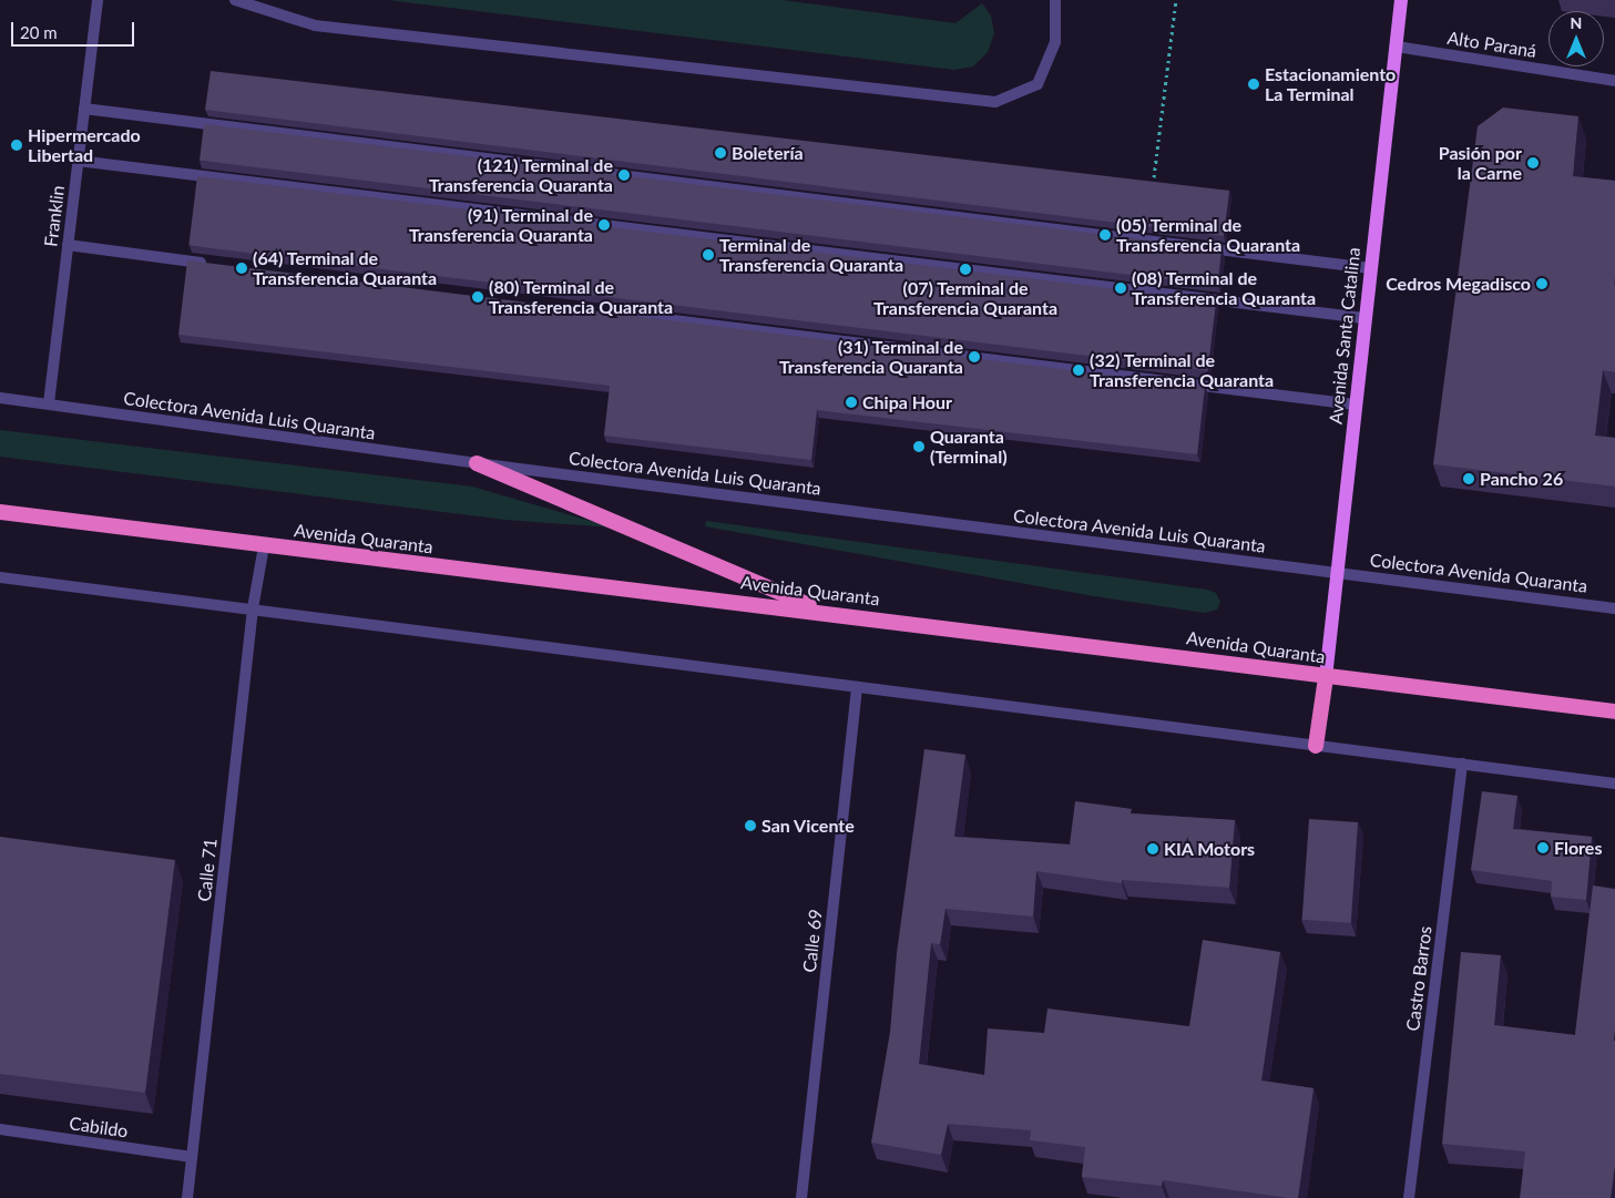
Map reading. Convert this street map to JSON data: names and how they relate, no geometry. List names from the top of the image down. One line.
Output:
{"streets":{"highway":["Avenida Quaranta"],"main road":["Avenida Santa Catalina"],"street":["Alto Paraná","Franklin","Colectora Avenida Luis Quaranta","Colectora Avenida Quaranta","Calle 71","Calle 69","Castro Barros","Cabildo"]},"crossings":[["Alto Paraná","Avenida Santa Catalina"],["Franklin","Colectora Avenida Luis Quaranta"],["Avenida Santa Catalina","Colectora Avenida Luis Quaranta"],["Avenida Santa Catalina","Avenida Quaranta"],["Avenida Santa Catalina","Colectora Avenida Quaranta"],["Colectora Avenida Luis Quaranta","Colectora Avenida Quaranta"],["Avenida Quaranta","Calle 71"],["Calle 71","Cabildo"]],"places":["Estacionamiento La Terminal","Hipermercado Libertad","Boletería","Pasión por la Carne","(121) Terminal de Transferencia Quaranta","(91) Terminal de Transferencia Quaranta","(05) Terminal de Transferencia Quaranta","Terminal de Transferencia Quaranta","(64) Terminal de Transferencia Quaranta","(07) Terminal de Transferencia Quaranta","Cedros Megadisco","(08) Terminal de Transferencia Quaranta","(80) Terminal de Transferencia Quaranta","(31) Terminal de Transferencia Quaranta","(32) Terminal de Transferencia Quaranta","Chipa Hour","Quaranta (Terminal)","Pancho 26","San Vicente","Flores","KIA Motors"],"scale_bar":"20 m","north":"top"}
